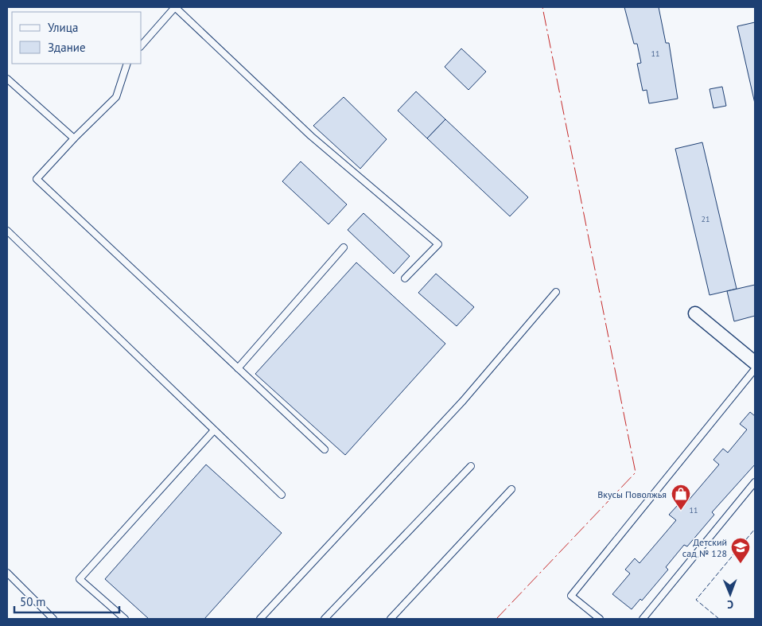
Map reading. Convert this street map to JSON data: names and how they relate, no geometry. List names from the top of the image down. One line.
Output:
{"places":{"shop":["Вкусы Поволжья"],"school or university":["Детский сад № 128"]},"house_numbers":["11","21","11"],"legend":["Улица","Здание"],"scale_bar":"50 m","north":"bottom"}
